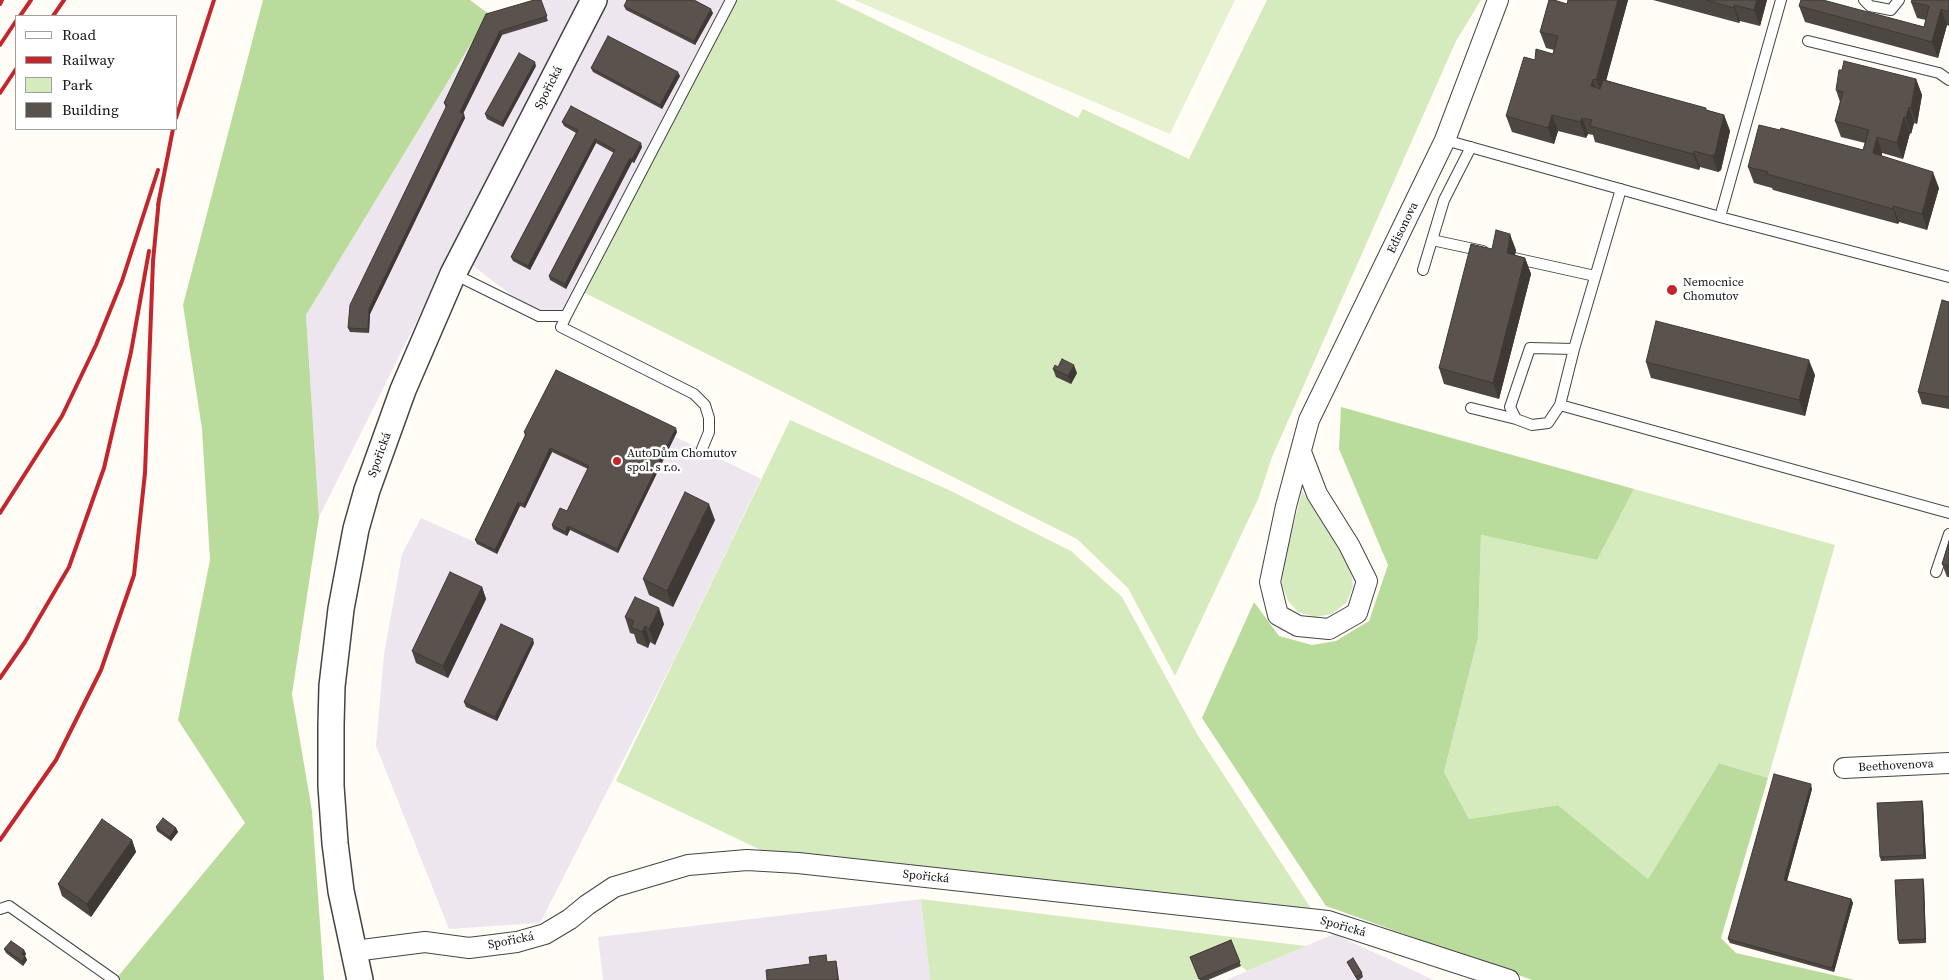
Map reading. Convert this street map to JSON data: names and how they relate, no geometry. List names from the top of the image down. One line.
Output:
{"streets":{"street":["Spořická","Edisonova","Beethovenova"]},"places":["Nemocnice Chomutov","AutoDům Chomutov spol. s r.o."],"legend":["Road","Railway","Park","Building"]}
